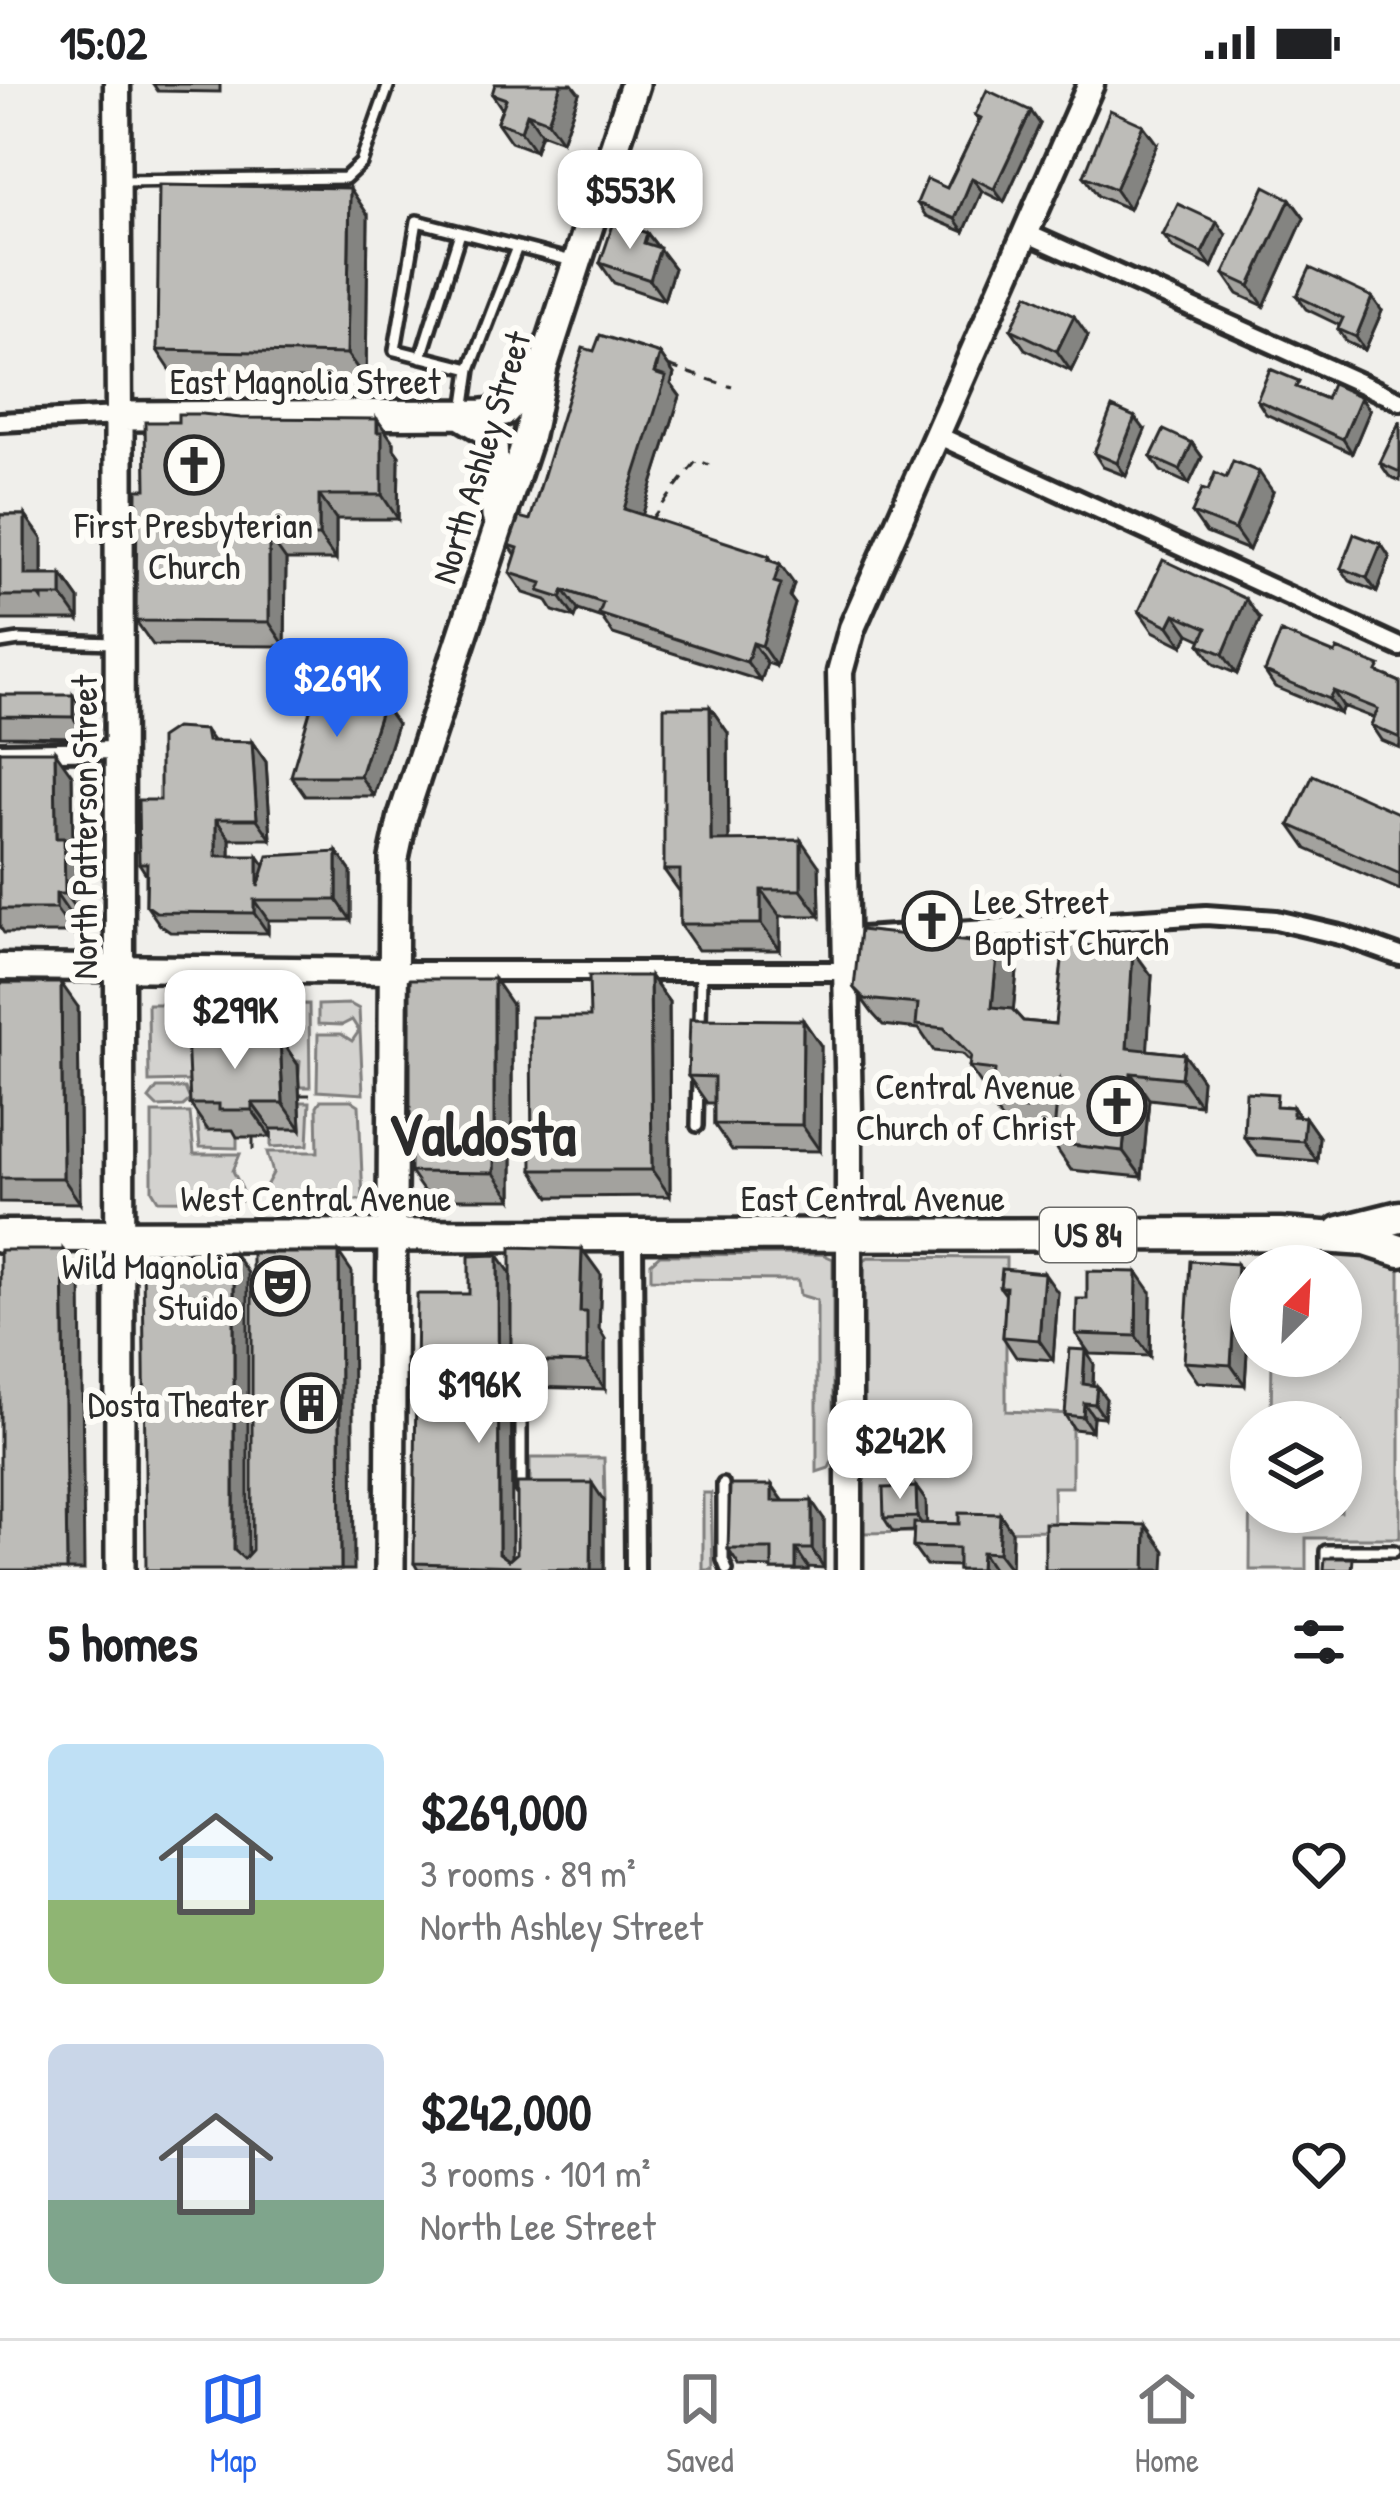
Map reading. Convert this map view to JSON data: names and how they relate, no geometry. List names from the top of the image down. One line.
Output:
{"streets":{"highway":["West Central Avenue","East Central Avenue","US 84"],"main road":["East Magnolia Street","North Ashley Street","North Patterson Street"]},"crossings":[["East Magnolia Street","North Ashley Street"],["East Magnolia Street","North Patterson Street"],["North Ashley Street","West Central Avenue"],["North Patterson Street","West Central Avenue"],["West Central Avenue","East Central Avenue"]],"districts":["Valdosta"],"places":{"church":["First Presbyterian Church","Lee Street Baptist Church","Central Avenue Church of Christ"],"theatre":["Wild Magnolia Stuido"],"building":["Dosta Theater"]},"north":"top right","page":{"status":"15:02","price":["$553K","$269K","$299K","$196K","$242K"],"heading":"5 homes","list":[{"name":"$269,000","note":"3 rooms · 89 m² · North Ashley Street"},{"name":"$242,000","note":"3 rooms · 101 m² · North Lee Street"}],"tabs":["Map","Saved","Home"]}}
